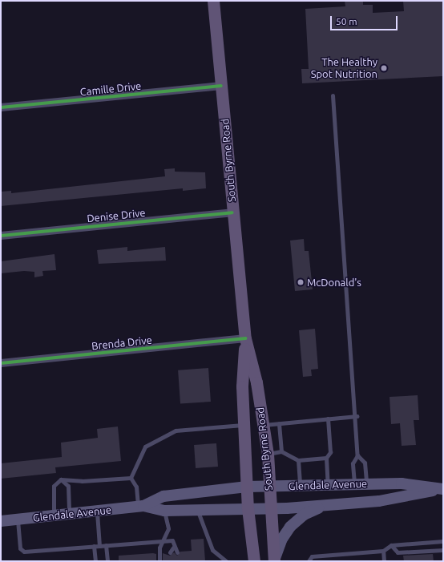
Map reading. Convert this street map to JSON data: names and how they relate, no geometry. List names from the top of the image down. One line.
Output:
{"streets":{"main road":["South Byrne Road","Glendale Avenue"],"street":["Camille Drive","Denise Drive","Brenda Drive"]},"crossings":[["Camille Drive","South Byrne Road"],["South Byrne Road","Denise Drive"],["South Byrne Road","Brenda Drive"],["South Byrne Road","Glendale Avenue"]],"places":["The Healthy Spot Nutrition","McDonald's"],"scale_bar":"50 m"}
